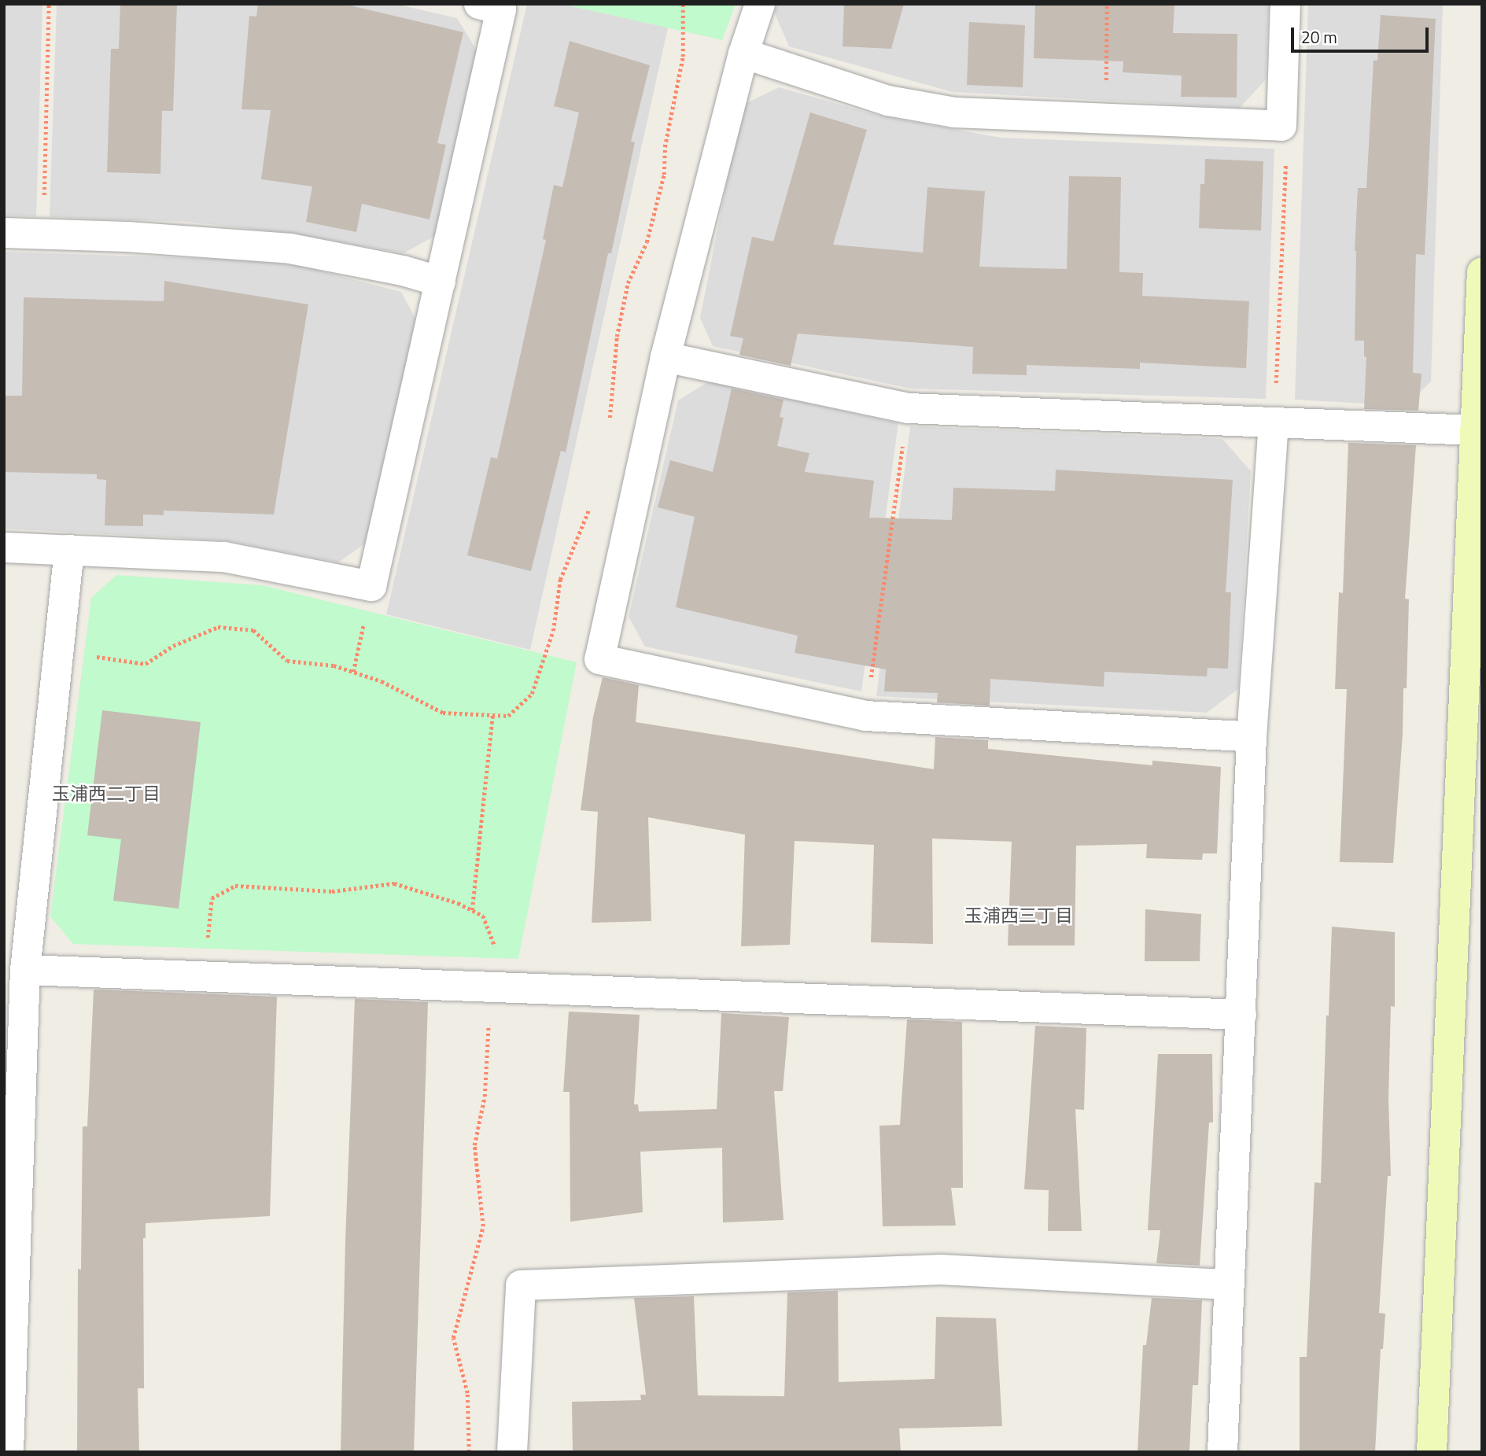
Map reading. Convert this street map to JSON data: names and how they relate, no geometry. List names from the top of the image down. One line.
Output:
{"districts":["玉浦西二丁目","玉浦西三丁目"],"scale_bar":"20 m"}
